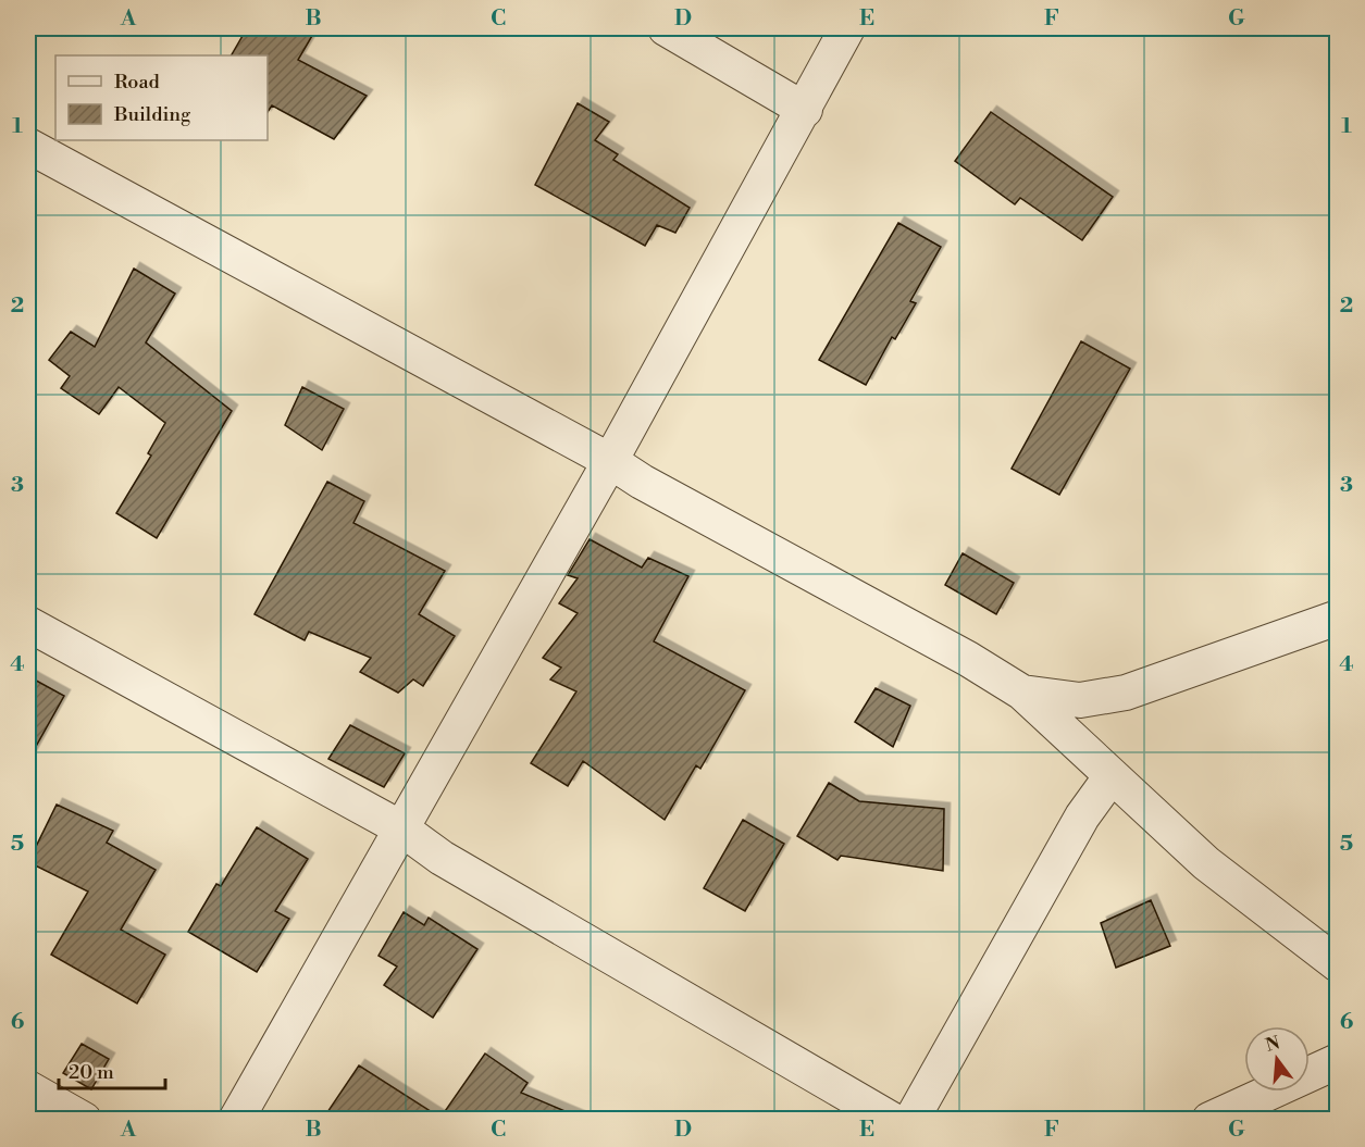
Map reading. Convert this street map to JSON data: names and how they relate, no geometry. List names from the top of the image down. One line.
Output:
{"legend":["Road","Building"],"scale_bar":"20 m","north":"top","grid":{"columns":["A","B","C","D","E","F","G"],"rows":["1","2","3","4","5","6"]}}
